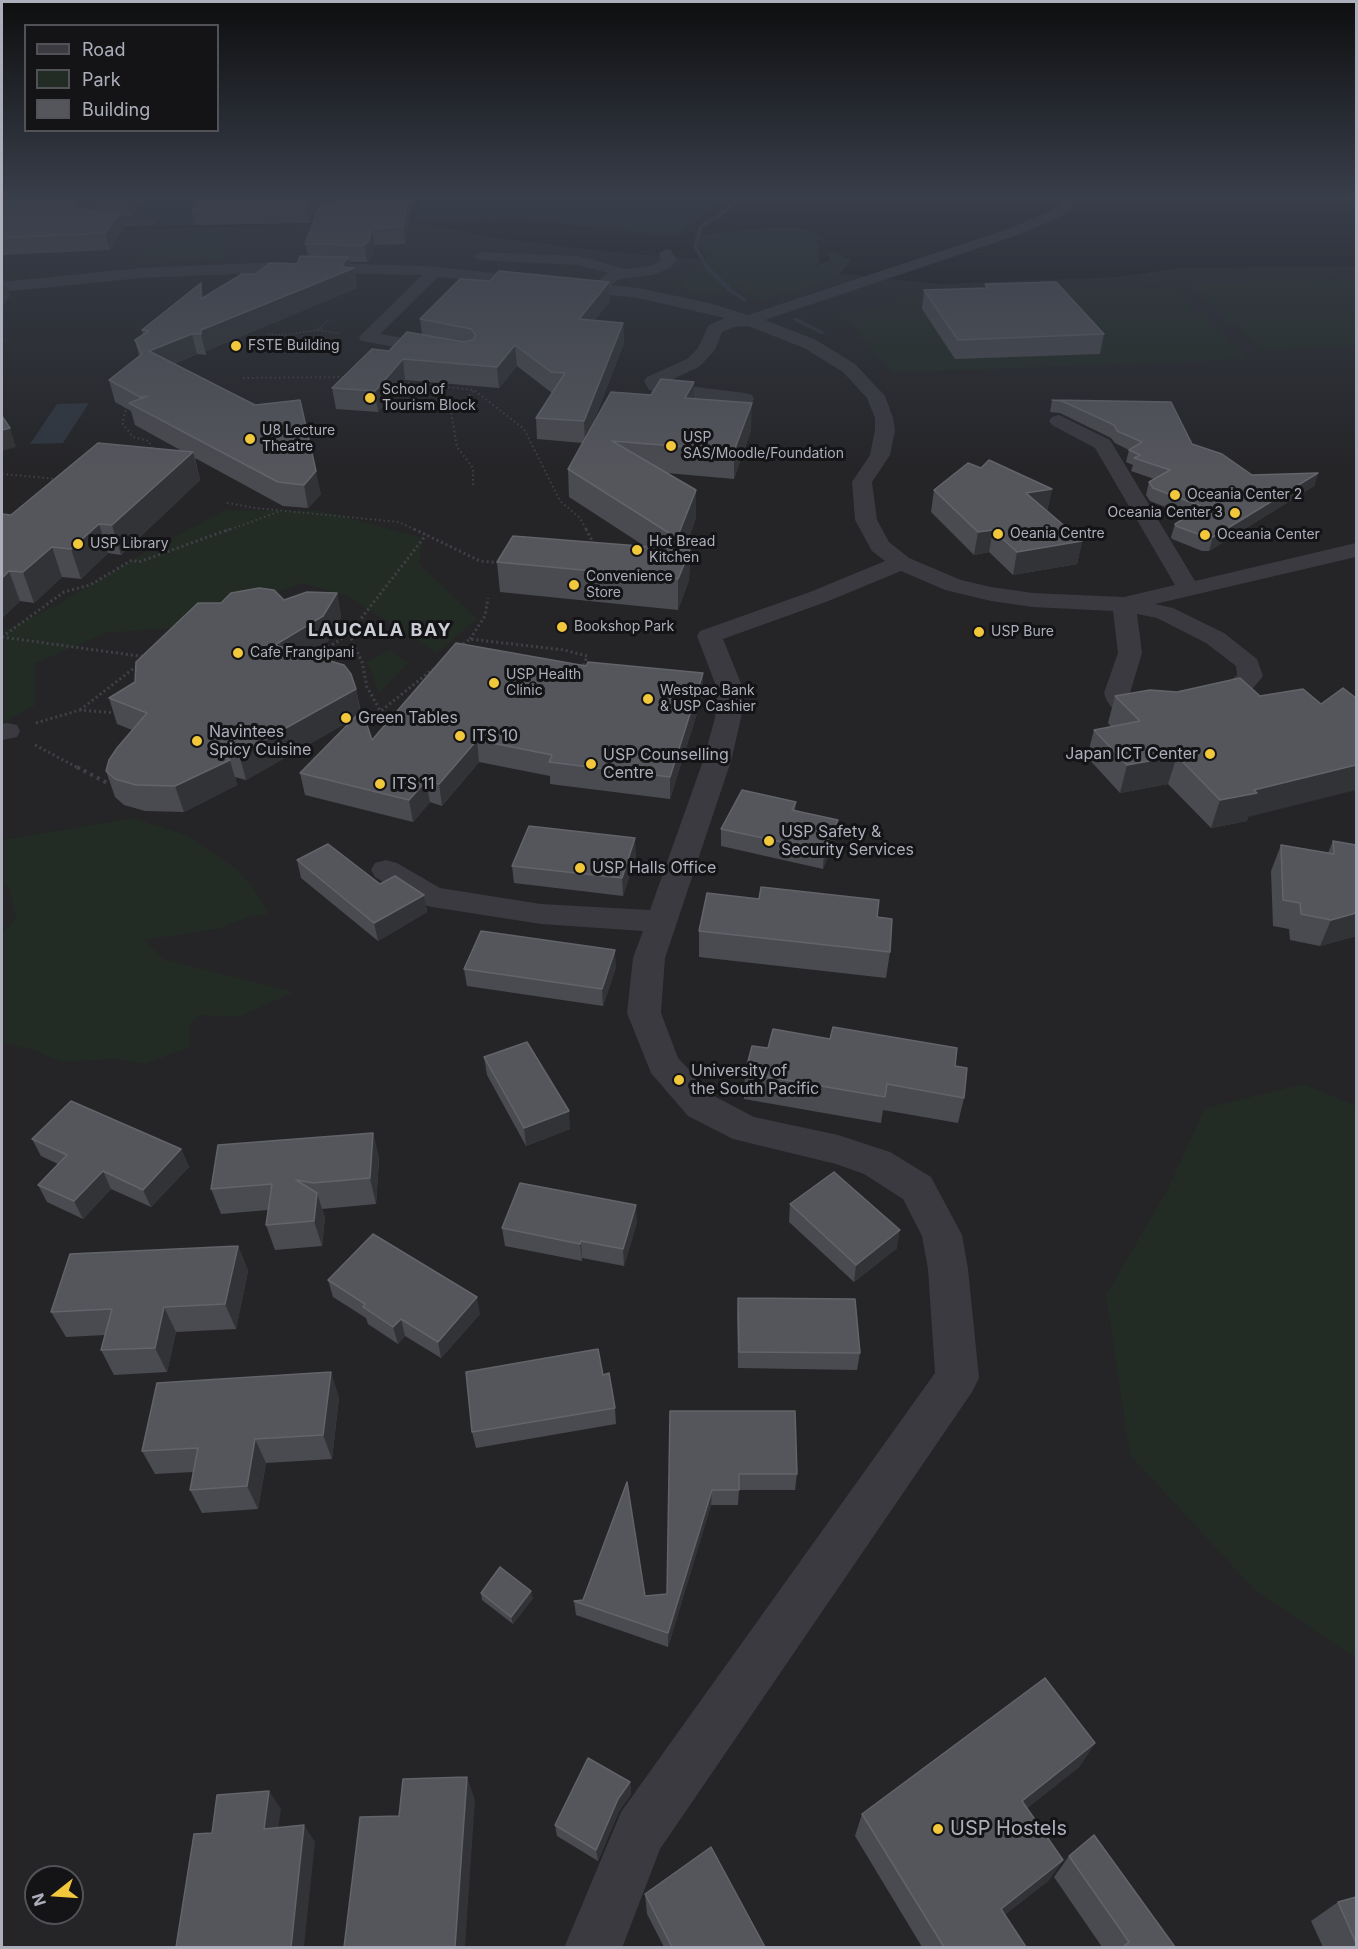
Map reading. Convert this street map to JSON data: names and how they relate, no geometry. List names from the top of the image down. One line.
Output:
{"districts":["LAUCALA BAY"],"places":["FSTE Building","School of Tourism Block","U8 Lecture Theatre","USP SAS/Moodle/Foundation","Oceania Center 2","Oceania Center 3","Oeania Centre","Oceania Center","USP Library","Hot Bread Kitchen","Convenience Store","Bookshop Park","USP Bure","Cafe Frangipani","USP Health Clinic","Westpac Bank & USP Cashier","Green Tables","ITS 10","Navintees Spicy Cuisine","Japan ICT Center","USP Counselling Centre","ITS 11","USP Safety & Security Services","USP Halls Office","University of the South Pacific","USP Hostels"],"legend":["Road","Park","Building"],"north":"left"}
